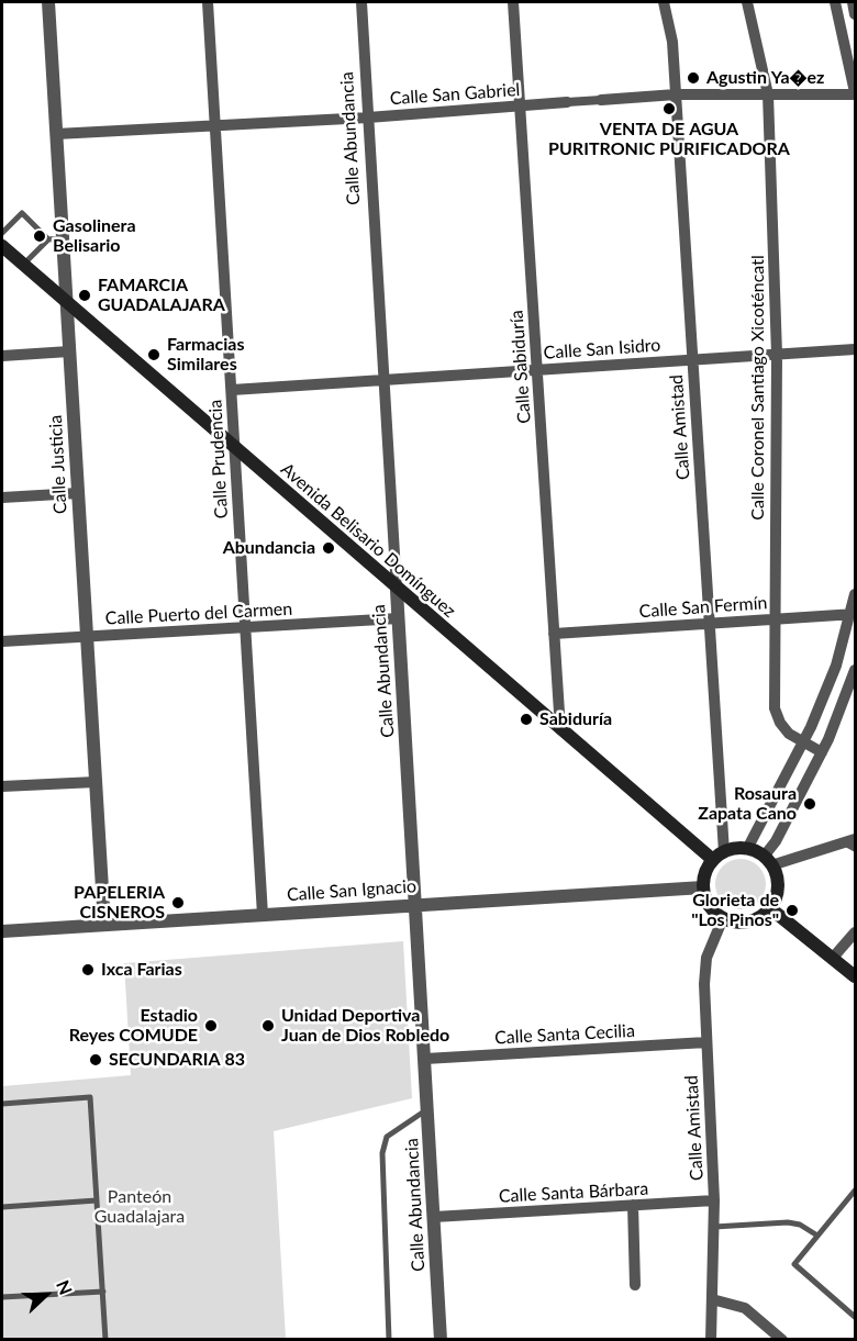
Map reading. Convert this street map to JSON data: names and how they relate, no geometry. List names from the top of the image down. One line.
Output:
{"streets":{"main road":["Avenida Belisario Domínguez"],"street":["Calle San Gabriel","Calle Abundancia","Calle San Isidro","Calle Sabiduría","Calle Coronel Santiago Xicoténcatl","Calle Amistad","Calle Prudencia","Calle Justicia","Calle San Fermín","Calle Puerto del Carmen","Calle San Ignacio","Calle Santa Cecilia","Calle Santa Bárbara"]},"crossings":[["Calle San Gabriel","Calle Abundancia"],["Calle San Gabriel","Calle Sabiduría"],["Calle San Gabriel","Calle Coronel Santiago Xicoténcatl"],["Calle San Gabriel","Calle Amistad"],["Calle San Gabriel","Calle Prudencia"],["Calle San Gabriel","Calle Justicia"],["Calle Abundancia","Calle San Isidro"],["Calle Abundancia","Avenida Belisario Domínguez"],["Calle Abundancia","Calle Puerto del Carmen"],["Calle Abundancia","Calle San Ignacio"],["Calle Abundancia","Calle Santa Cecilia"],["Calle Abundancia","Calle Santa Bárbara"],["Calle San Isidro","Calle Sabiduría"],["Calle San Isidro","Calle Coronel Santiago Xicoténcatl"],["Calle San Isidro","Calle Amistad"],["Calle San Isidro","Calle Prudencia"],["Calle Sabiduría","Avenida Belisario Domínguez"],["Calle Sabiduría","Calle San Fermín"],["Calle Coronel Santiago Xicoténcatl","Calle San Fermín"],["Calle Amistad","Avenida Belisario Domínguez"],["Calle Amistad","Calle San Fermín"],["Calle Amistad","Calle San Ignacio"],["Calle Amistad","Calle Santa Cecilia"],["Calle Amistad","Calle Santa Bárbara"],["Calle Prudencia","Avenida Belisario Domínguez"],["Calle Prudencia","Calle Puerto del Carmen"],["Calle Prudencia","Calle San Ignacio"],["Calle Justicia","Avenida Belisario Domínguez"],["Calle Justicia","Calle Puerto del Carmen"],["Calle Justicia","Calle San Ignacio"],["Avenida Belisario Domínguez","Calle San Ignacio"]],"parks":["Panteón Guadalajara"],"places":["Agustin Ya�ez","VENTA DE AGUA PURITRONIC PURIFICADORA","Gasolinera Belisario","FAMARCIA GUADALAJARA","Farmacias Similares","Abundancia","Sabiduría","Rosaura Zapata Cano","PAPELERIA CISNEROS","Glorieta de \"Los Pinos\"","Ixca Farias","Estadio Reyes COMUDE","Unidad Deportiva Juan de Dios Robledo","SECUNDARIA 83"],"north":"right"}
